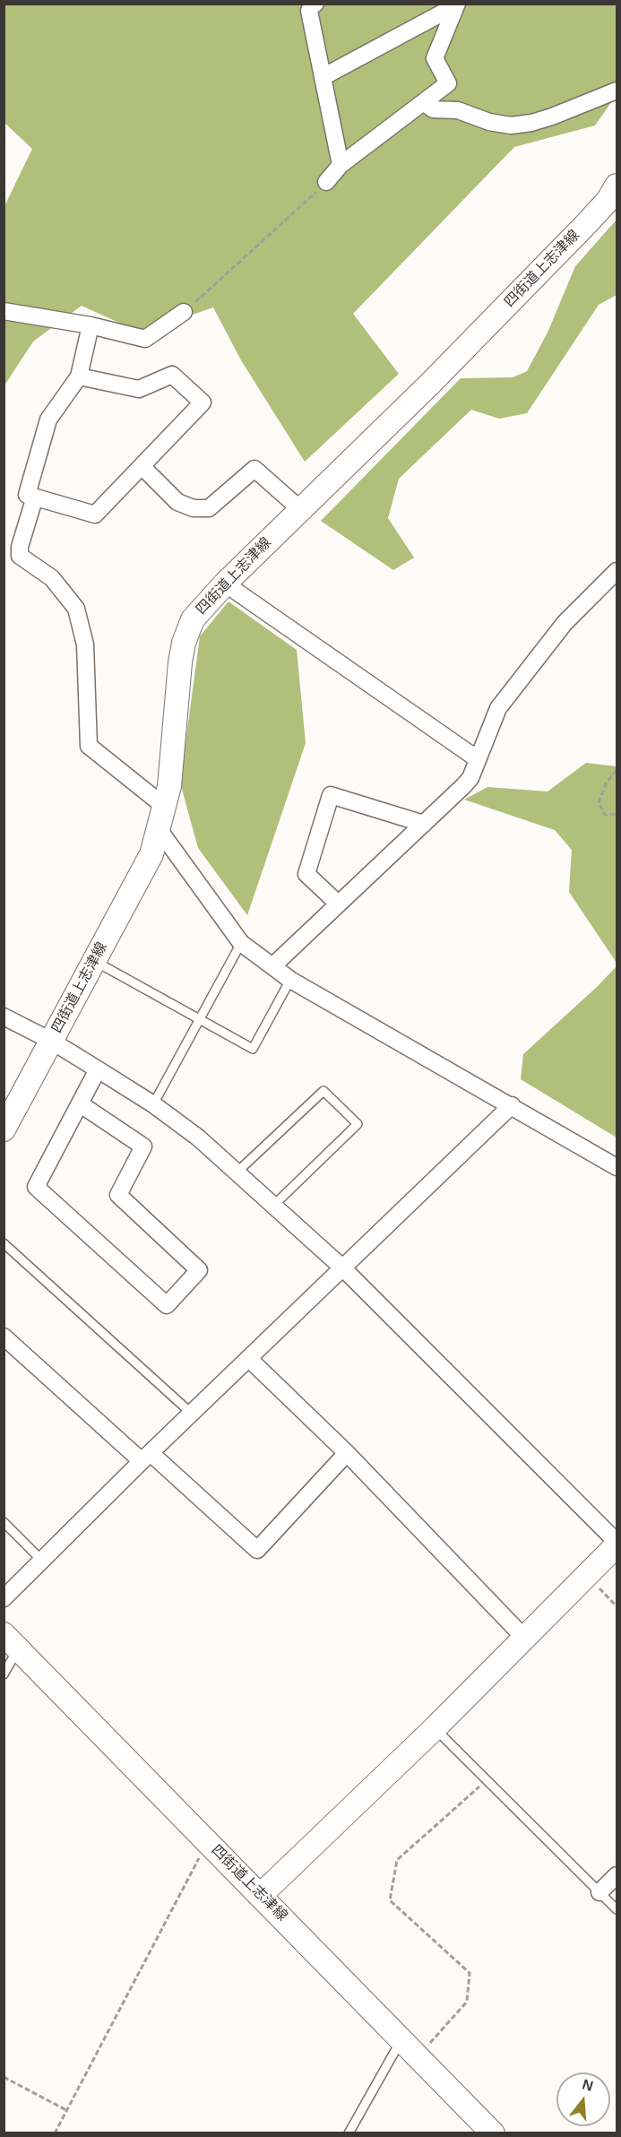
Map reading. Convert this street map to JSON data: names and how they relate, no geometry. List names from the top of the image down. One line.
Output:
{"streets":{"main road":["四街道上志津線"]},"north":"top"}
